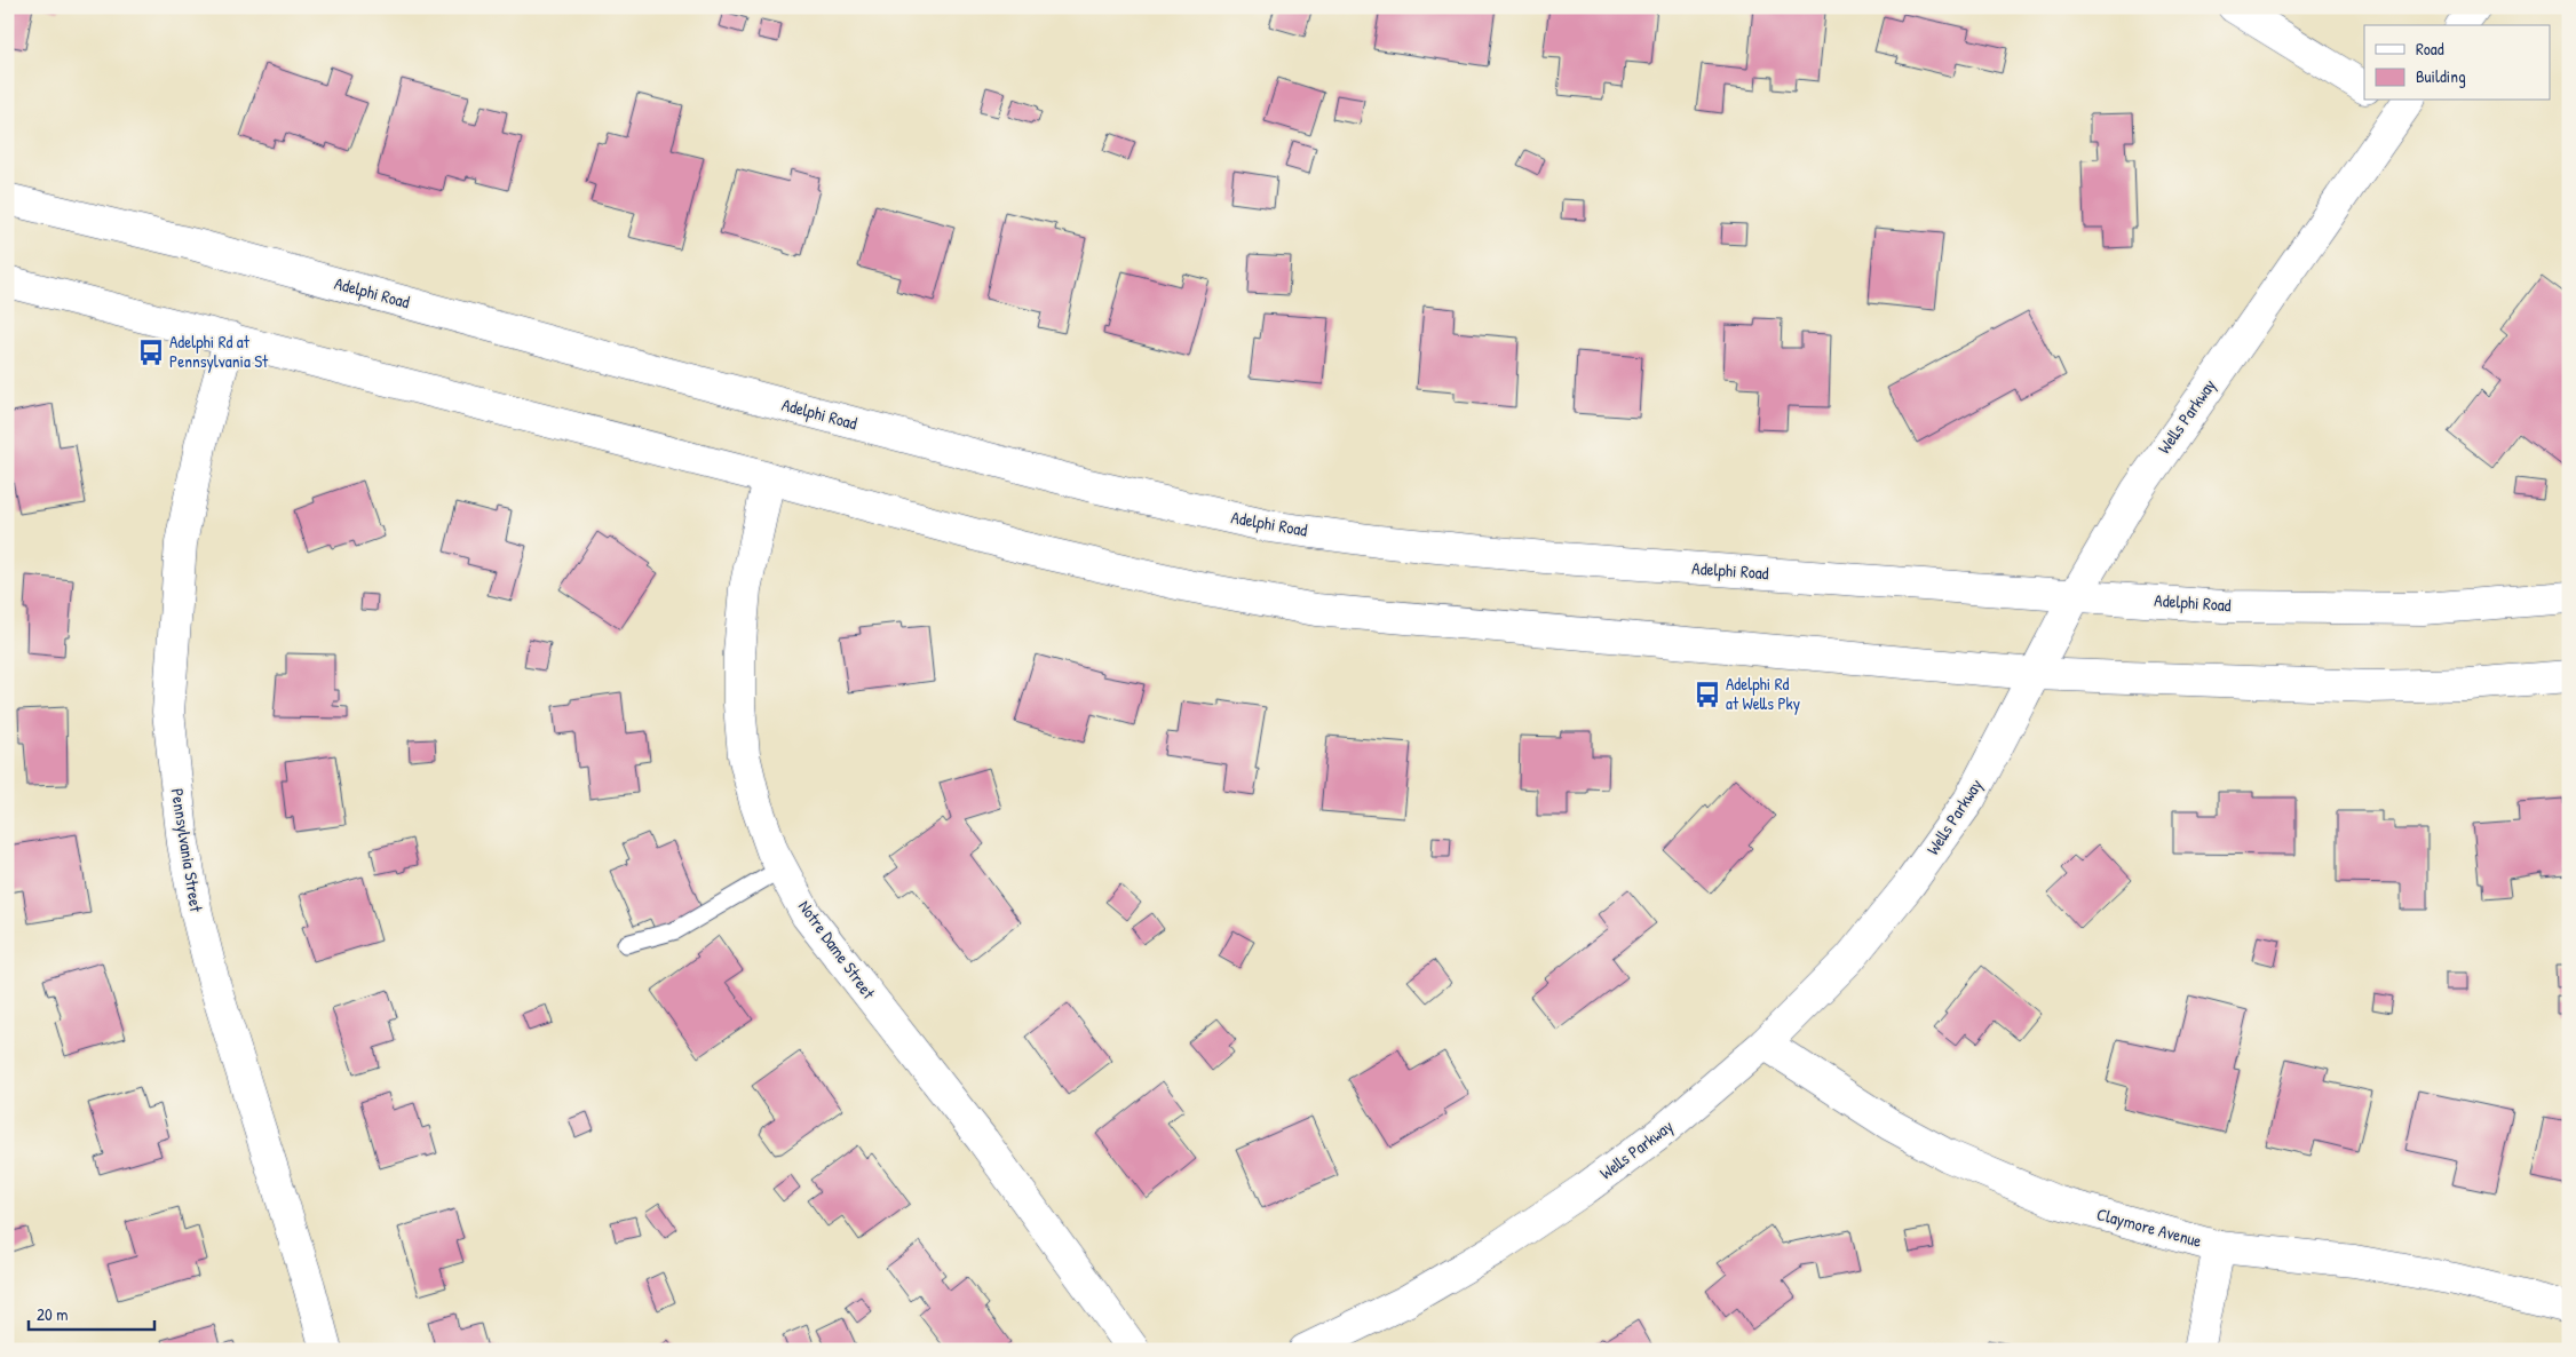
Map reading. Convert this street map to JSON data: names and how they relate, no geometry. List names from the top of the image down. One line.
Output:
{"streets":{"main road":["Adelphi Road","Wells Parkway","Pennsylvania Street","Notre Dame Street","Claymore Avenue"]},"crossings":[["Adelphi Road","Wells Parkway"],["Wells Parkway","Claymore Avenue"]],"places":{"bus stop":["Adelphi Rd at Pennsylvania St","Adelphi Rd at Wells Pky"]},"legend":["Road","Building"],"scale_bar":"20 m"}
